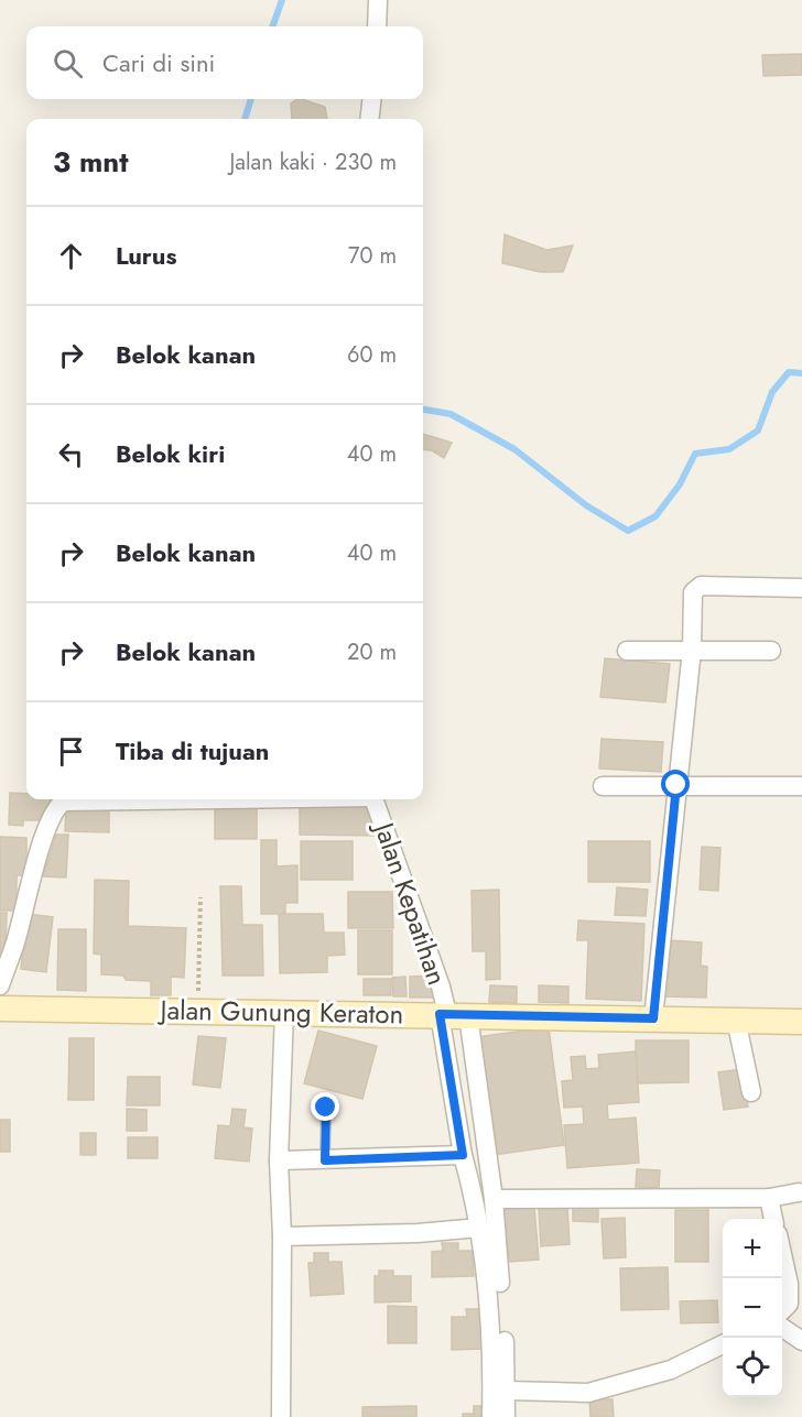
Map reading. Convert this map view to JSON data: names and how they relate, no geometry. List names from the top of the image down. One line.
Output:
{"streets":{"street":["Jalan Kepatihan","Jalan Gunung Keraton"]},"crossings":[["Jalan Kepatihan","Jalan Gunung Keraton"]],"page":{"search":"Cari di sini","heading":["3 mnt","Jalan kaki · 230 m"],"list":[["Lurus","70 m"],["Belok kanan","60 m"],["Belok kiri","40 m"],["Belok kanan","40 m"],["Belok kanan","20 m"],"Tiba di tujuan"],"map_buttons":["+","−"]}}
